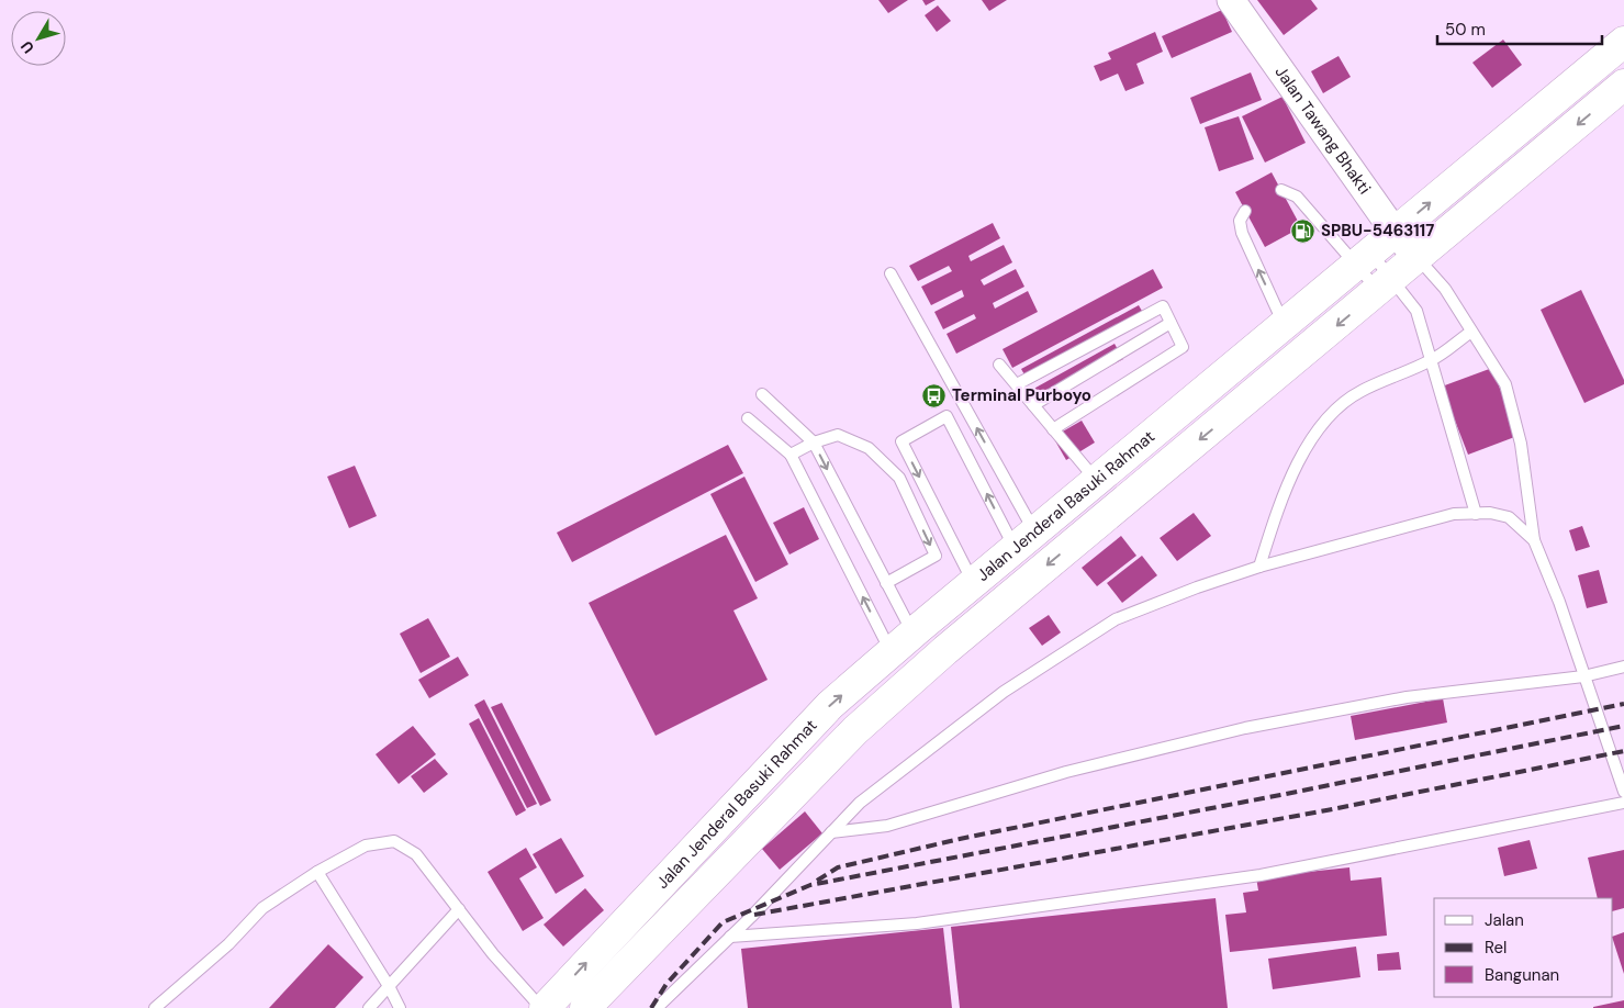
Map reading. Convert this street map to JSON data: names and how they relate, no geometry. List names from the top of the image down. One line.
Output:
{"streets":{"highway":["Jalan Jenderal Basuki Rahmat"],"street":["Jalan Tawang Bhakti"]},"crossings":[["Jalan Tawang Bhakti","Jalan Jenderal Basuki Rahmat"]],"places":{"fuel station":["SPBU-5463117"],"bus stop":["Terminal Purboyo"]},"legend":["Jalan","Rel","Bangunan"],"scale_bar":"50 m","north":"bottom left"}
